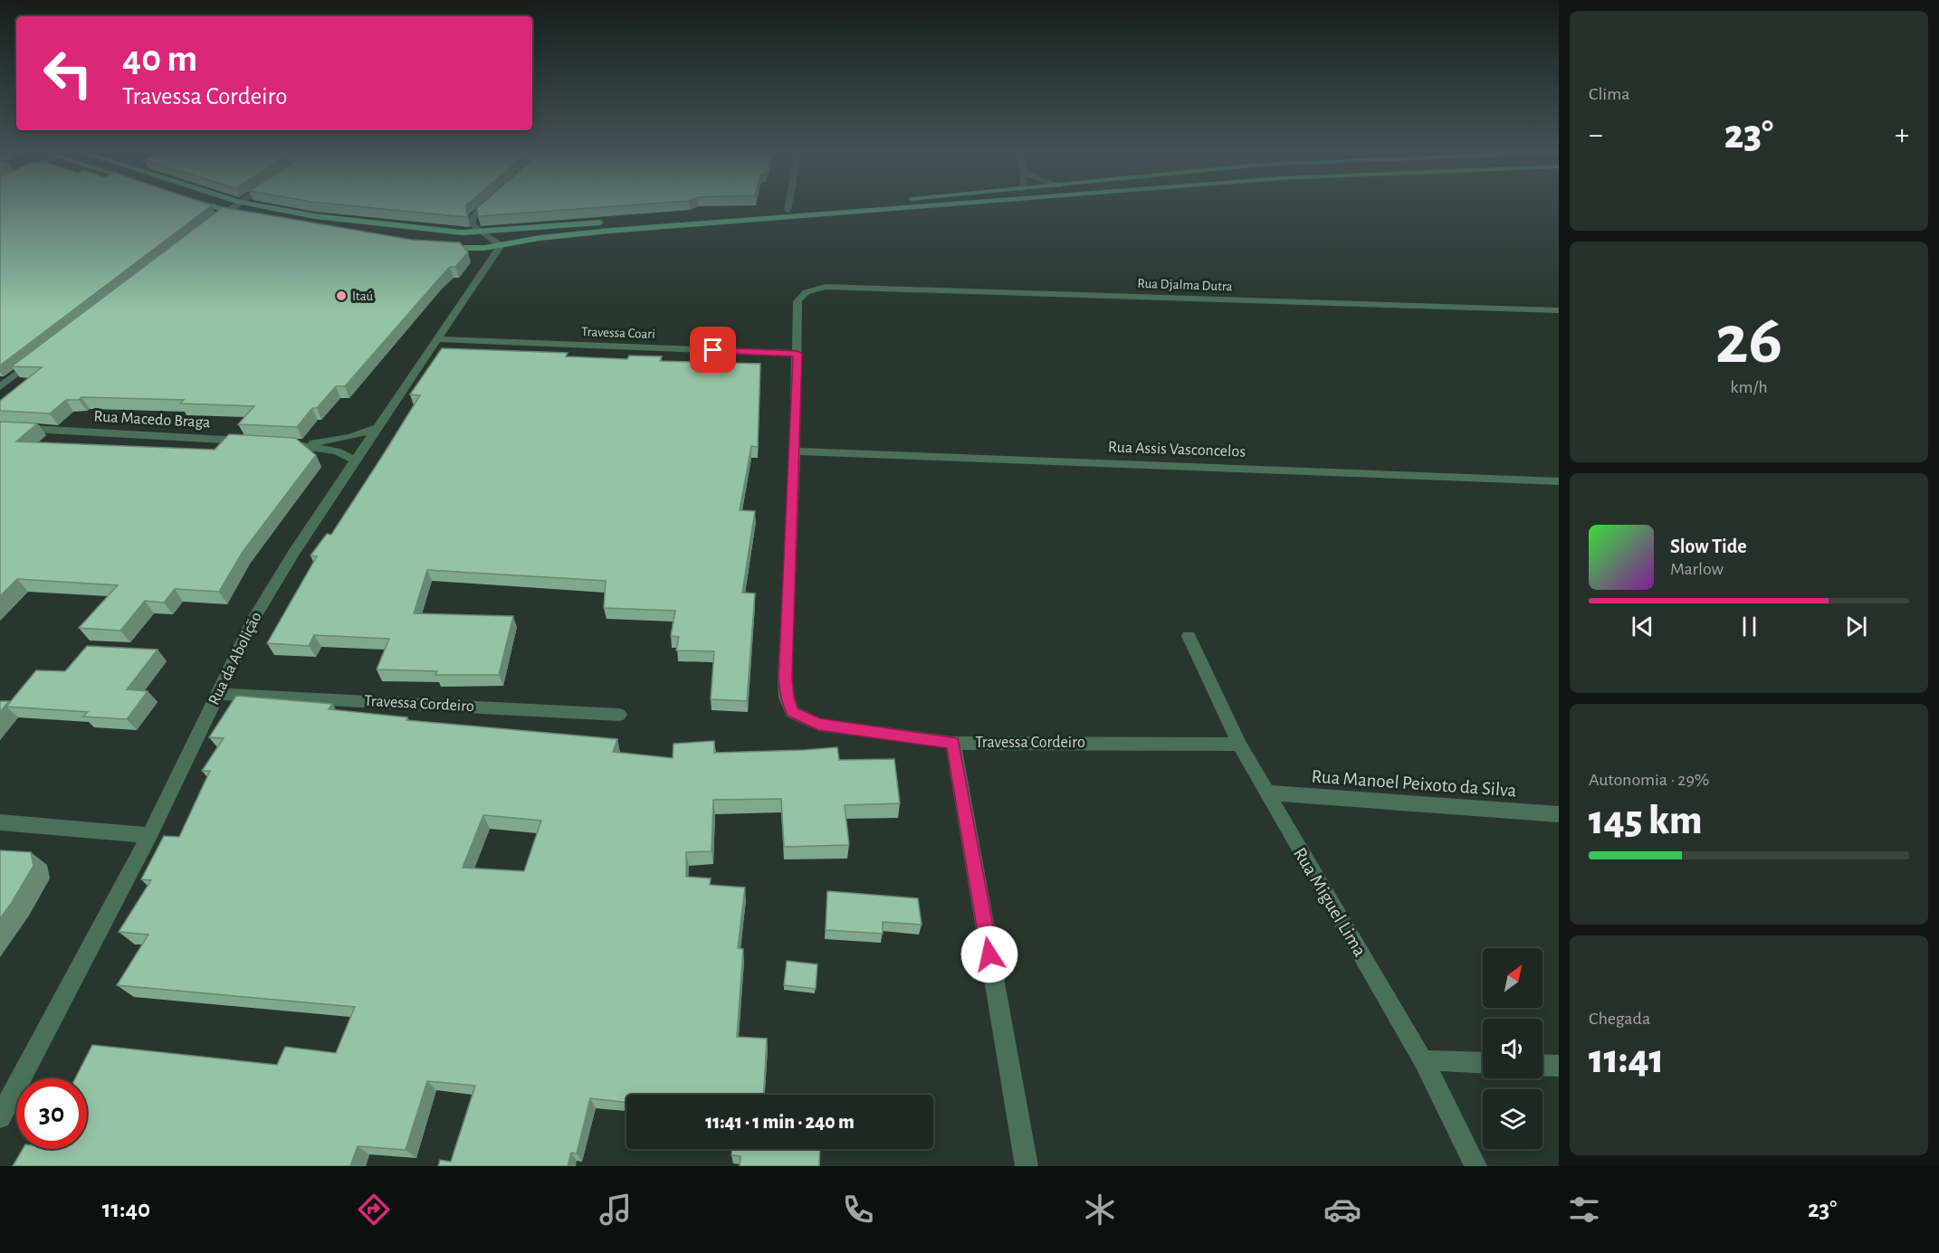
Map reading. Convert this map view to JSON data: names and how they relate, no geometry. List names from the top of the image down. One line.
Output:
{"streets":{"street":["Rua Djalma Dutra","Travessa Coari","Rua Macedo Braga","Rua Assis Vasconcelos","Rua da Abolição","Travessa Cordeiro","Rua Manoel Peixoto da Silva","Rua Miguel Lima"]},"crossings":[["Rua Djalma Dutra","Travessa Coari"],["Travessa Coari","Rua da Abolição"],["Rua Assis Vasconcelos","Travessa Cordeiro"],["Rua da Abolição","Travessa Cordeiro"],["Travessa Cordeiro","Rua Miguel Lima"],["Rua Manoel Peixoto da Silva","Rua Miguel Lima"]],"places":["Itaú"],"north":"top right","page":{"tile":["Clima",["26","km/h"],["Autonomia · 29%","145 km"],["Chegada","11:41"]],"turn":["40 m","Travessa Cordeiro"],"heat":["−","23°","+"],"song":["Slow Tide","Marlow"],"limit":"30","trip":"11:41 · 1 min · 240 m","tabs":["11:40","23°"]}}
